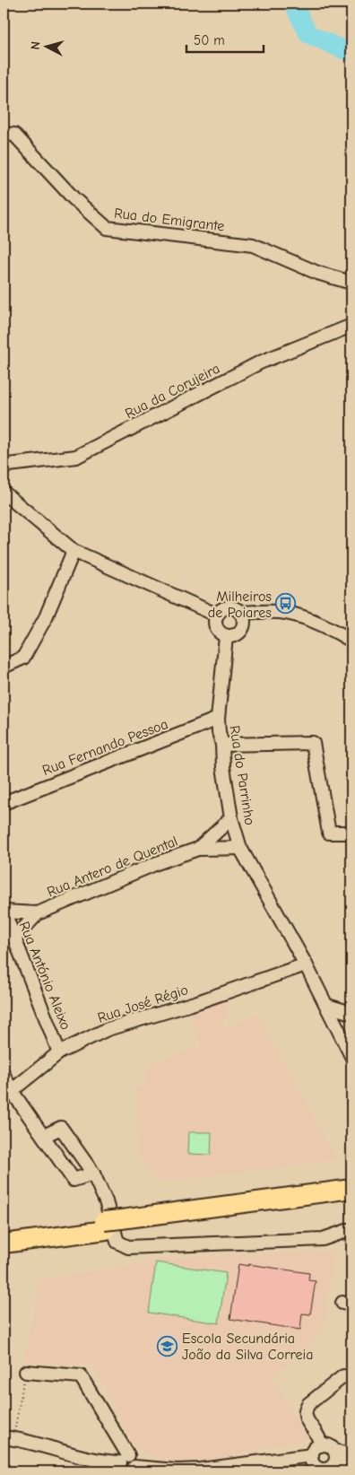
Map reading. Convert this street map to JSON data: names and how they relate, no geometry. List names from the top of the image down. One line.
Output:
{"streets":{"street":["Rua do Emigrante","Rua da Corujeira","Rua Fernando Pessoa","Rua do Parrinho","Rua Antero de Quental","Rua António Aleixo","Rua José Régio"]},"crossings":[["Rua Fernando Pessoa","Rua do Parrinho"],["Rua do Parrinho","Rua Antero de Quental"],["Rua do Parrinho","Rua José Régio"],["Rua Antero de Quental","Rua António Aleixo"],["Rua António Aleixo","Rua José Régio"]],"places":{"bus stop":["Milheiros de Poiares"],"school or university":["Escola Secundária João da Silva Correia"]},"scale_bar":"50 m","north":"left"}
